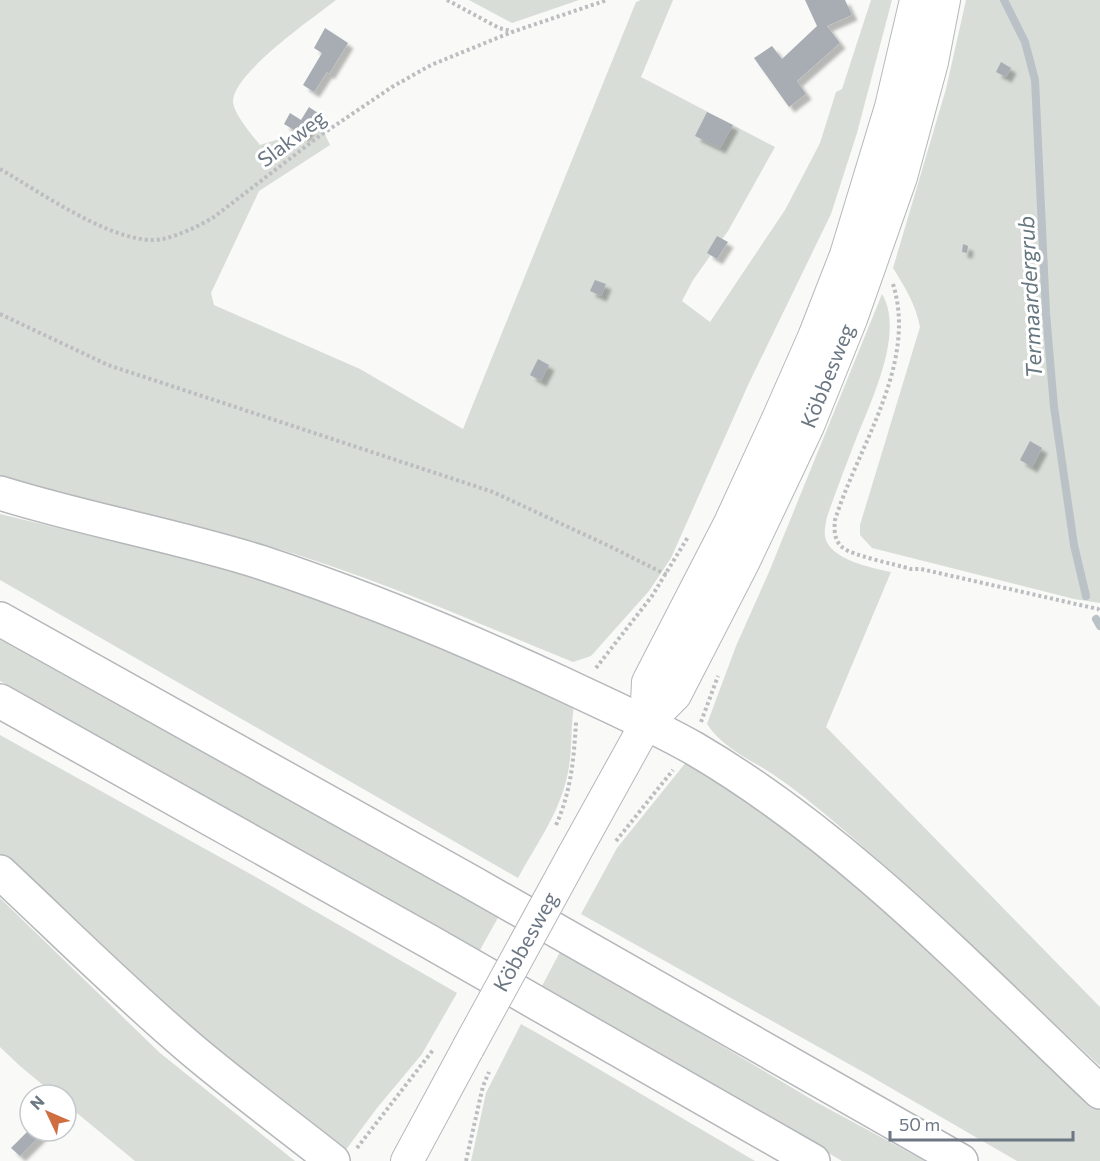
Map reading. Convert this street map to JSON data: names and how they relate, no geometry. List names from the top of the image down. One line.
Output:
{"streets":{"main road":["Köbbesweg"],"path":["Slakweg"]},"water":["Termaardergrub"],"scale_bar":"50 m","north":"top left"}
